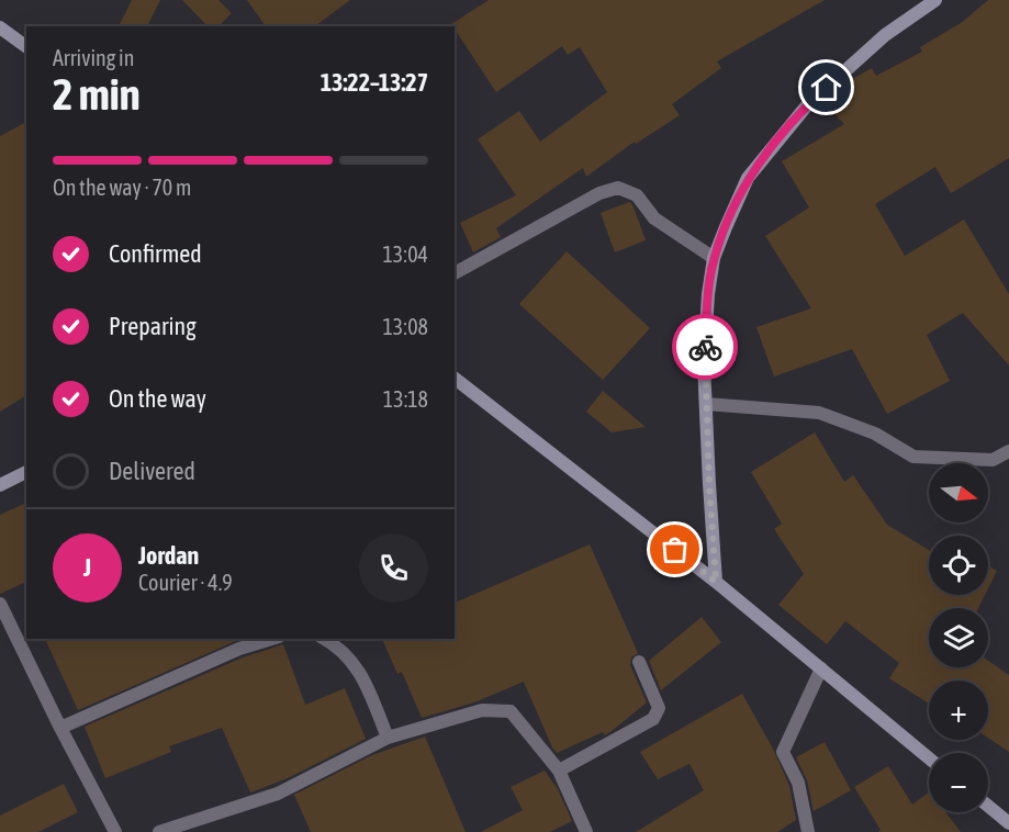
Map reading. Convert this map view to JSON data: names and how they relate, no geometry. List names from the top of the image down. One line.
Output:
{"north":"right","page":{"heading":["2 min","Arriving in","13:22–13:27"],"panel":["Jordan","Courier · 4.9"],"bar":"On the way · 70 m","list":[["Confirmed","13:04"],["Preparing","13:08"],["On the way","13:18"],"Delivered"],"map_buttons":["+","−"],"round":"J"}}
